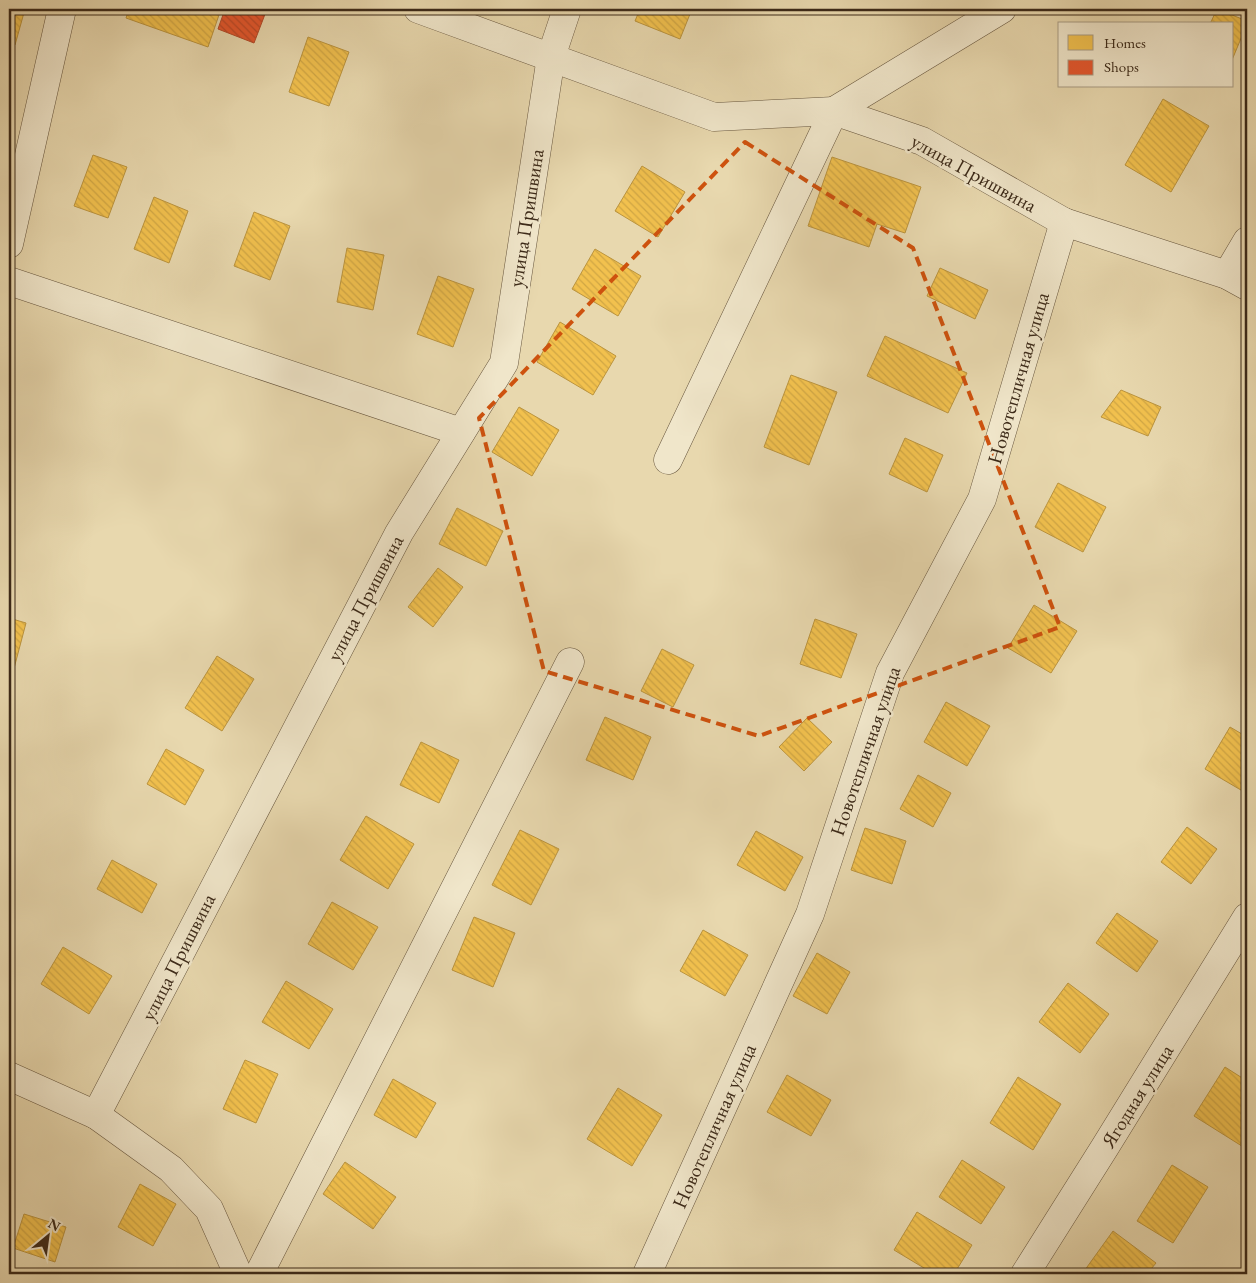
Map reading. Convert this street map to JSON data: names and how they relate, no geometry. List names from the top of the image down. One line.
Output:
{"streets":{"street":["улица Пришвина","Новотепличная улица","Ягодная улица"]},"crossings":[["улица Пришвина","Новотепличная улица"]],"legend":["Homes","Shops"],"north":"top right"}
